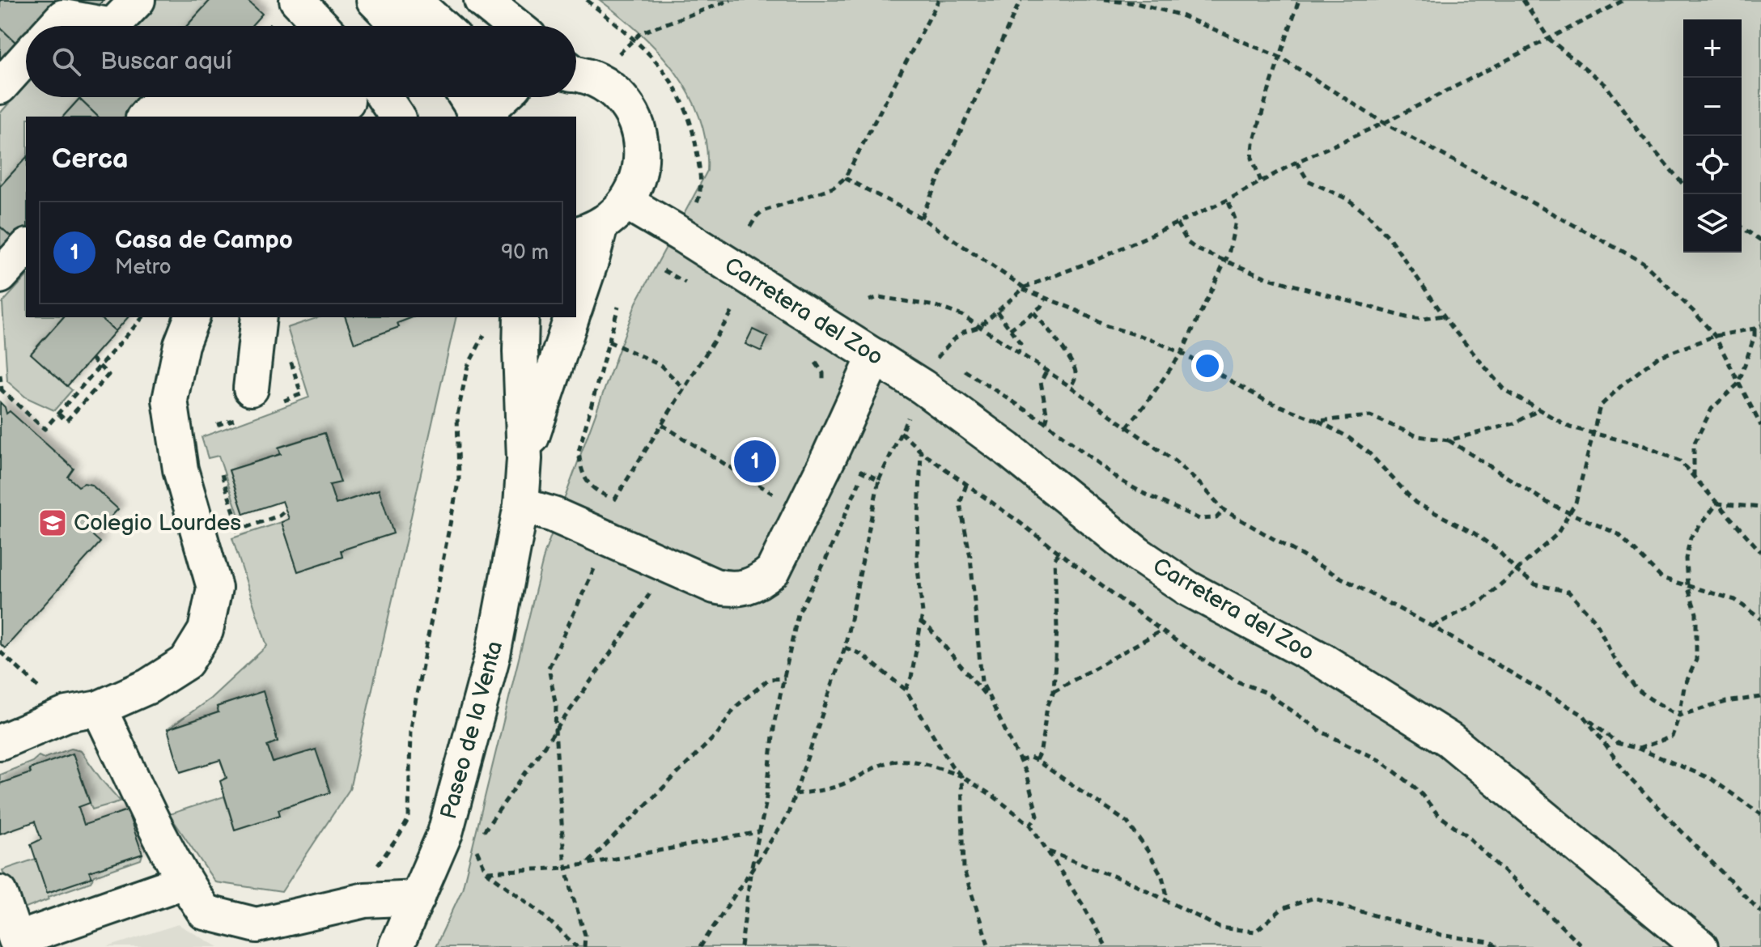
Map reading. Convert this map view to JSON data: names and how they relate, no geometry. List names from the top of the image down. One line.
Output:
{"streets":{"street":["Carretera del Zoo","Paseo de la Venta"]},"places":{"school or university":["Colegio Lourdes"]},"page":{"map_buttons":["+","−"],"search":"Buscar aquí","heading":"Cerca","list":[{"mark":"1","name":"Casa de Campo","note":"Metro","value":"90 m"}],"pins":"1"}}
